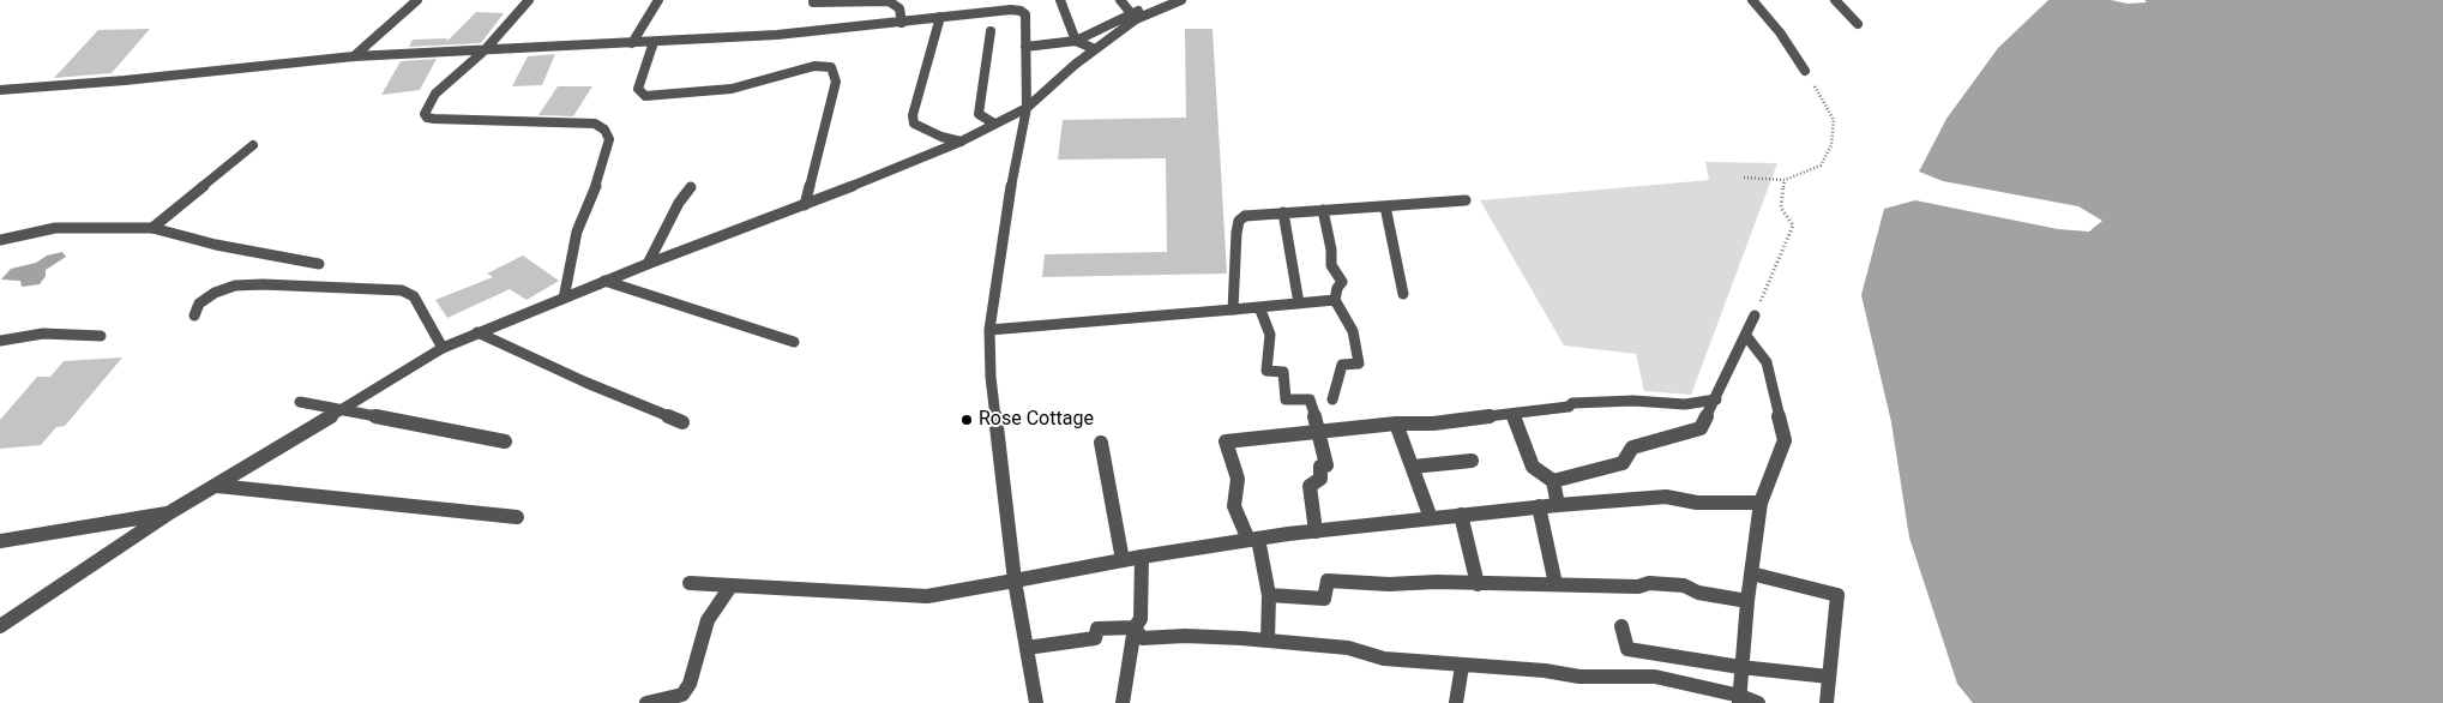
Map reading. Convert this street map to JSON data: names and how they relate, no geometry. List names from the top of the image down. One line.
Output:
{"places":["Rose Cottage"]}
